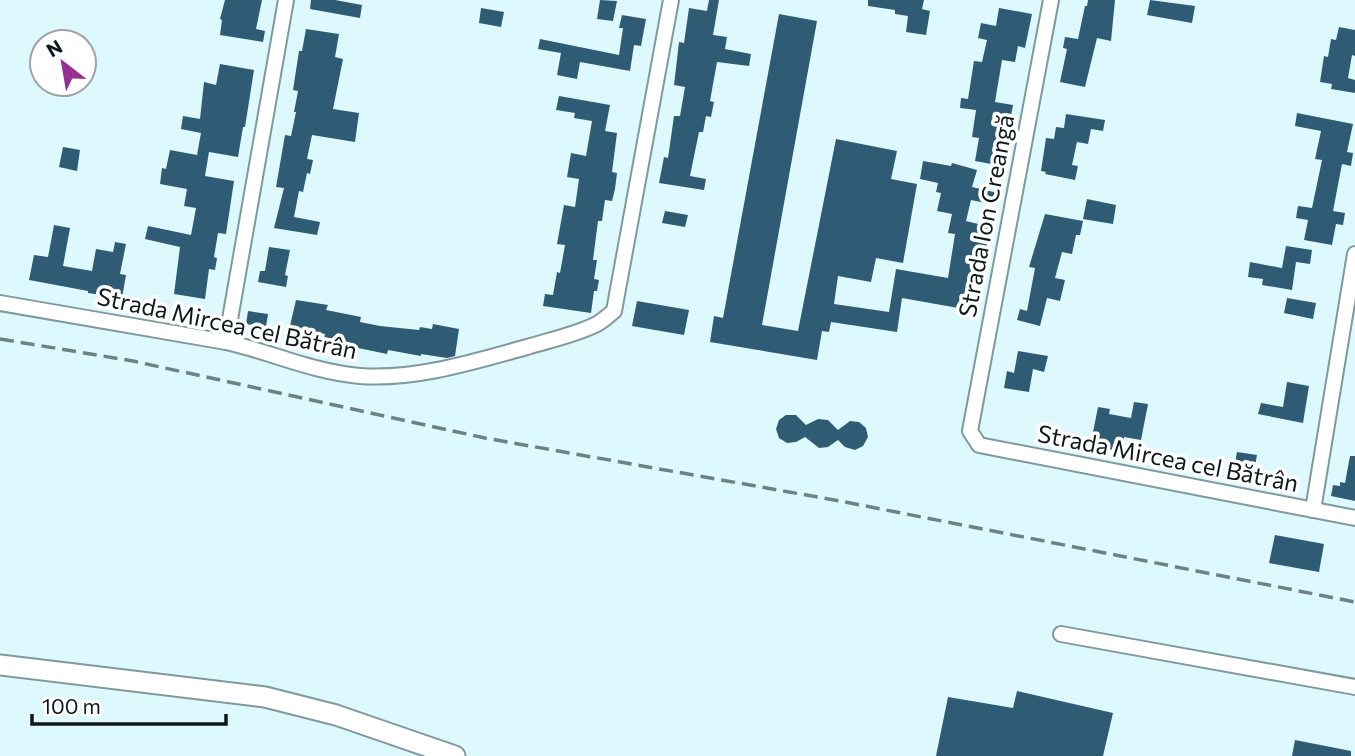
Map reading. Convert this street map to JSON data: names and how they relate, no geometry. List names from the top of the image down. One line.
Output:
{"streets":{"street":["Strada Ion Creangă","Strada Mircea cel Bătrân"]},"crossings":[["Strada Ion Creangă","Strada Mircea cel Bătrân"]],"scale_bar":"100 m","north":"top left"}
